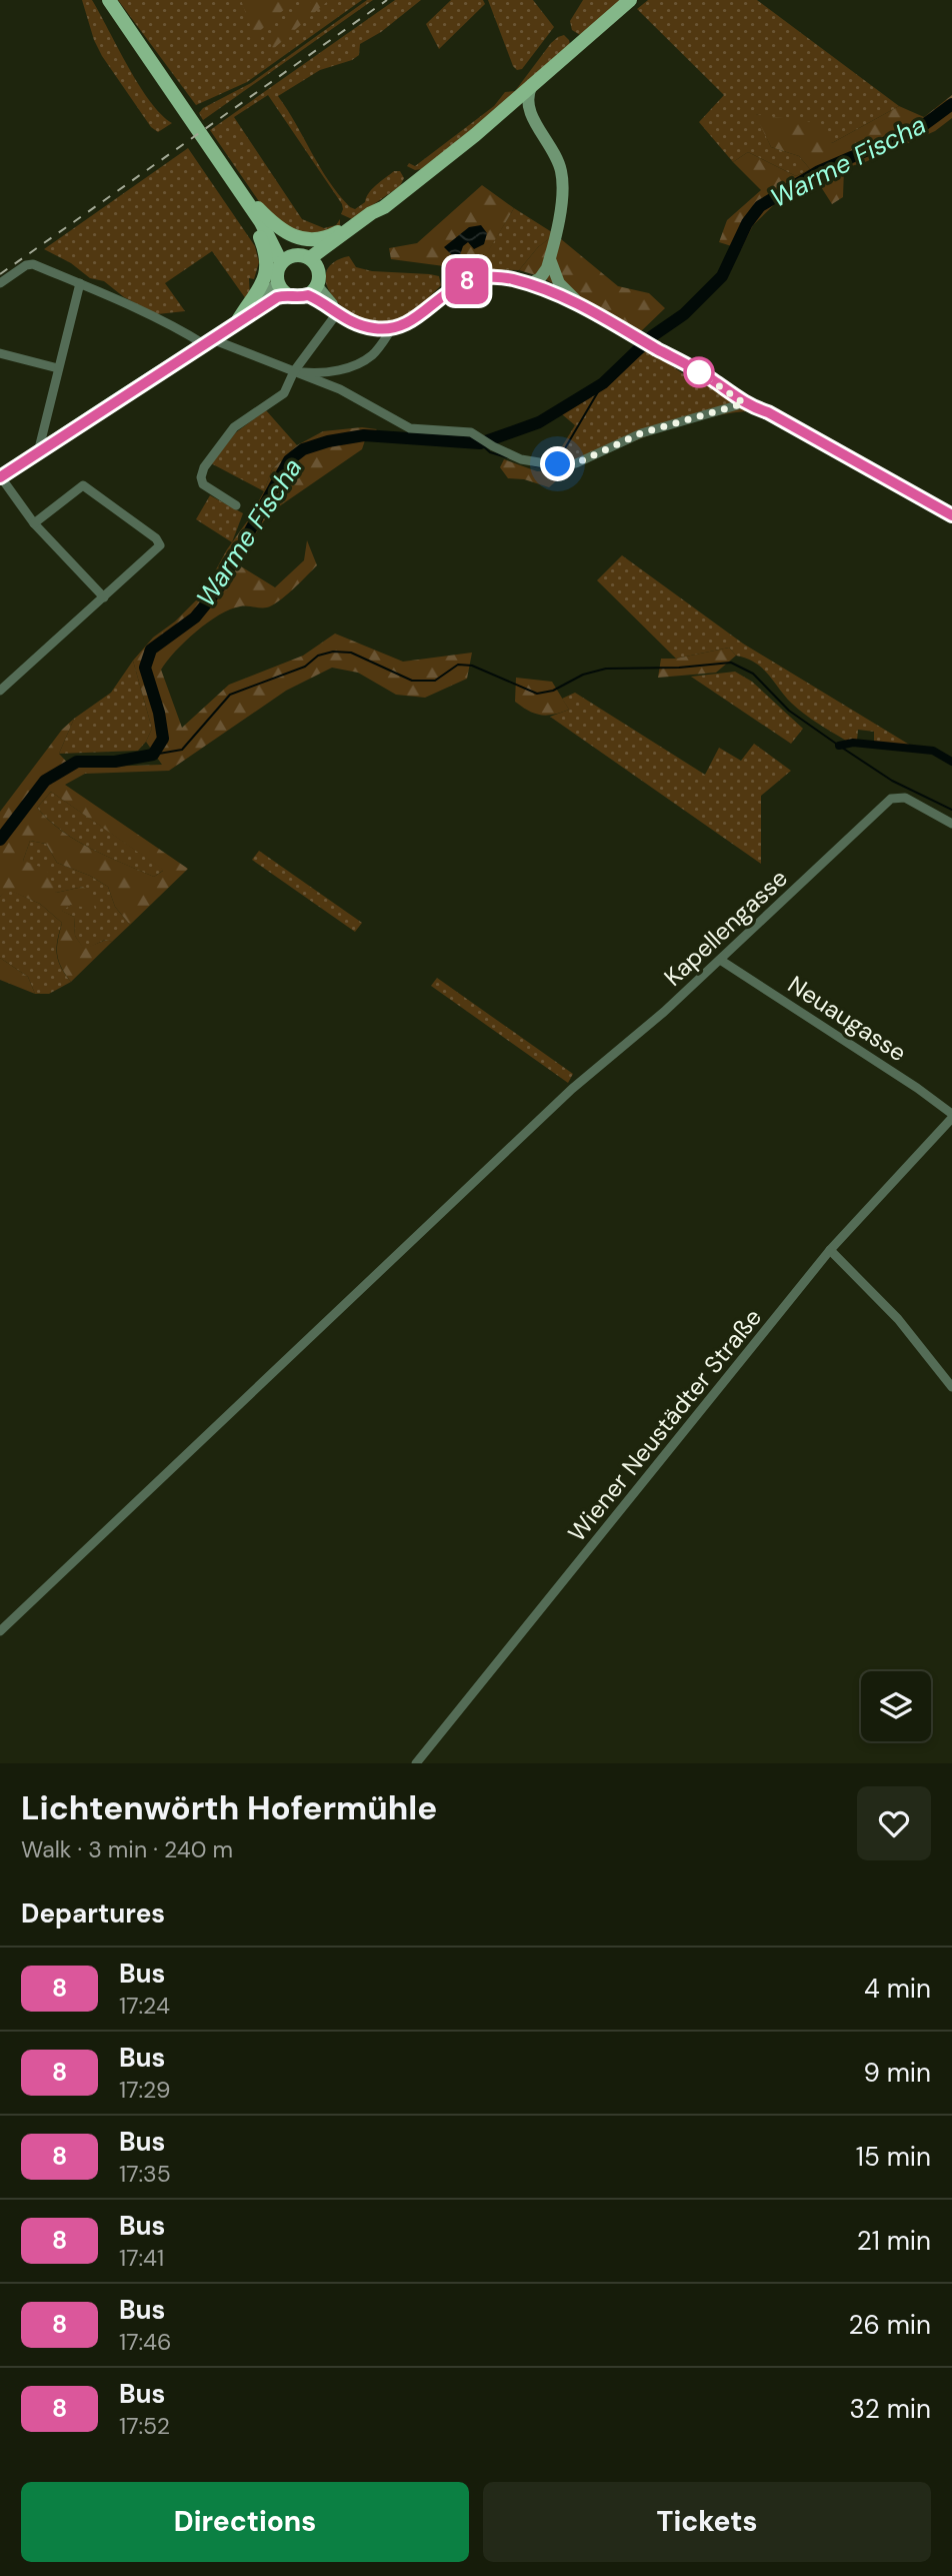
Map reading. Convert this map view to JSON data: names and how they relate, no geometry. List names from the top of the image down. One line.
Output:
{"streets":{"street":["Kapellengasse","Neuaugasse","Wiener Neustädter Straße"]},"crossings":[["Kapellengasse","Neuaugasse"],["Neuaugasse","Wiener Neustädter Straße"]],"water":["Warme Fischa"],"lines":["bus line 8"],"page":{"on_map":"8","heading":[["Lichtenwörth Hofermühle","Walk · 3 min · 240 m"],"Departures"],"list":[{"mark":"8","name":"Bus","note":"17:24","value":"4 min"},{"mark":"8","name":"Bus","note":"17:29","value":"9 min"},{"mark":"8","name":"Bus","note":"17:35","value":"15 min"},{"mark":"8","name":"Bus","note":"17:41","value":"21 min"},{"mark":"8","name":"Bus","note":"17:46","value":"26 min"},{"mark":"8","name":"Bus","note":"17:52","value":"32 min"}],"buttons":["Directions","Tickets"]}}
